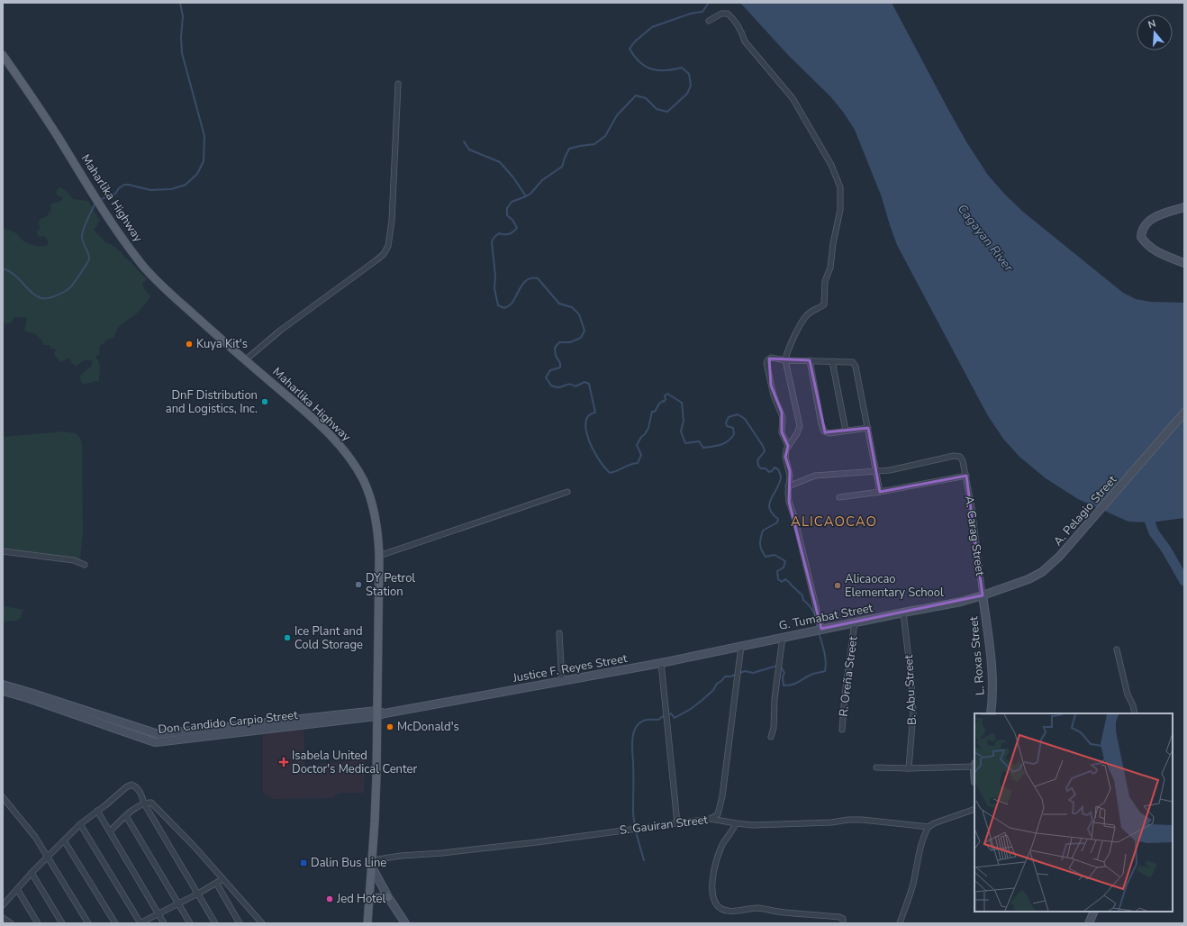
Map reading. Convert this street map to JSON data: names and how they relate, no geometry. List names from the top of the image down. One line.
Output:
{"streets":{"main road":["Maharlika Highway","A. Pelagio Street","G. Tumabat Street","L. Roxas Street","Justice F. Reyes Street","Don Candido Carpio Street"],"street":["A. Carag Street","R. Oreña Street","B. Abu Street","S. Gauiran Street"]},"crossings":[["Maharlika Highway","Justice F. Reyes Street"],["Maharlika Highway","Don Candido Carpio Street"],["Maharlika Highway","S. Gauiran Street"],["A. Pelagio Street","A. Carag Street"],["A. Pelagio Street","G. Tumabat Street"],["A. Pelagio Street","L. Roxas Street"],["A. Carag Street","G. Tumabat Street"],["A. Carag Street","L. Roxas Street"],["G. Tumabat Street","L. Roxas Street"],["G. Tumabat Street","Justice F. Reyes Street"],["G. Tumabat Street","R. Oreña Street"],["G. Tumabat Street","B. Abu Street"],["Justice F. Reyes Street","Don Candido Carpio Street"]],"districts":["ALICAOCAO"],"water":["Cagayan River"],"places":{"other":["Kuya Kit's","DnF Distribution and Logistics, Inc.","DY Petrol Station","Alicaocao Elementary School","Ice Plant and Cold Storage","McDonald's","Jed Hotel"],"health":["Isabela United Doctor's Medical Center"],"transit":["Dalin Bus Line"]},"north":"top"}
